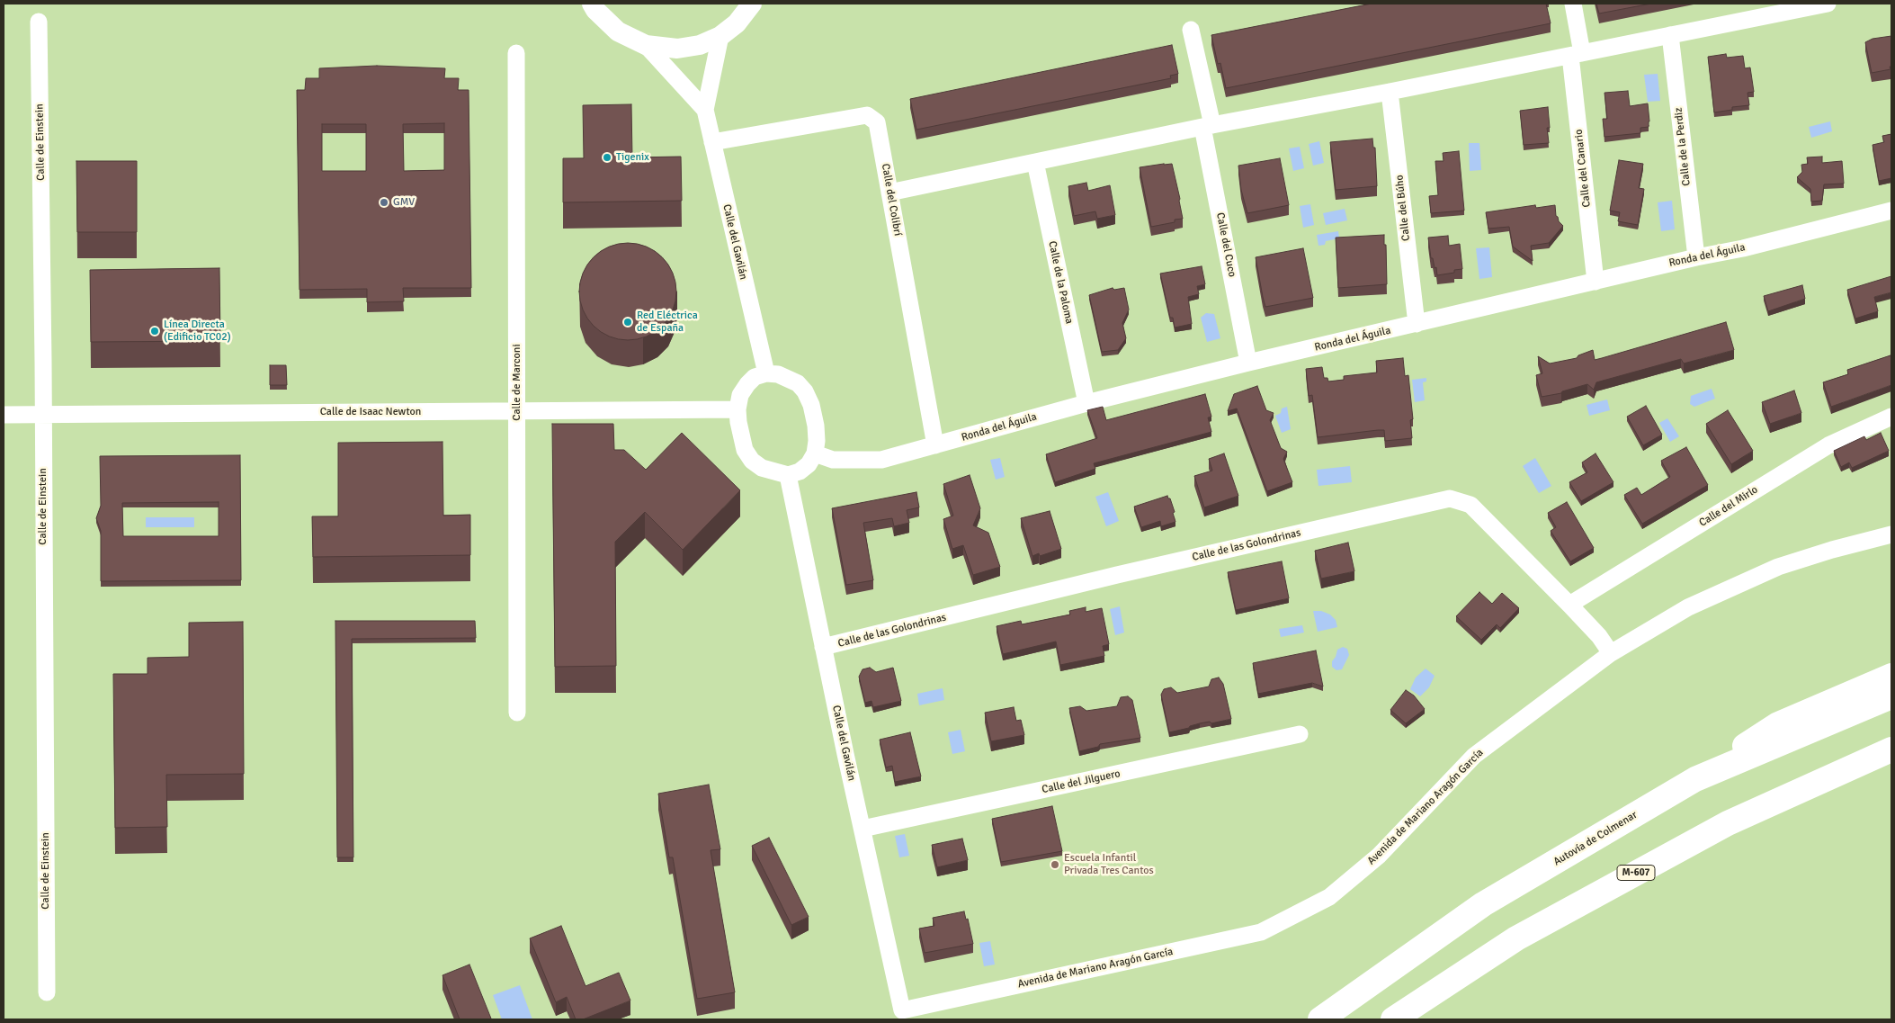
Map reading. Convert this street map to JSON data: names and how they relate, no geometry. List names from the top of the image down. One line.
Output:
{"streets":{"highway":["Autovía de Colmenar","M-607"],"street":["Calle de Einstein","Calle de la Perdiz","Calle del Canario","Calle del Colibrí","Calle del Búho","Calle del Gavilán","Calle del Cuco","Ronda del Águila","Calle de la Paloma","Calle de Marconi","Calle de Isaac Newton","Calle del Mirlo","Calle de las Golondrinas","Calle del Jilguero","Avenida de Mariano Aragón García"]},"crossings":[["Calle de Einstein","Calle de Isaac Newton"],["Calle de la Perdiz","Ronda del Águila"],["Calle del Canario","Ronda del Águila"],["Calle del Colibrí","Calle del Gavilán"],["Calle del Colibrí","Ronda del Águila"],["Calle del Búho","Ronda del Águila"],["Calle del Gavilán","Ronda del Águila"],["Calle del Gavilán","Calle de Isaac Newton"],["Calle del Gavilán","Calle de las Golondrinas"],["Calle del Gavilán","Calle del Jilguero"],["Calle del Gavilán","Avenida de Mariano Aragón García"],["Calle del Cuco","Ronda del Águila"],["Ronda del Águila","Calle de la Paloma"],["Ronda del Águila","Calle de Isaac Newton"],["Calle de Marconi","Calle de Isaac Newton"],["Calle del Mirlo","Calle de las Golondrinas"],["Calle de las Golondrinas","Avenida de Mariano Aragón García"]],"places":["Tigenix","GMV","Red Eléctrica de España","Línea Directa (Edificio TC02)","Escuela Infantil Privada Tres Cantos"]}
